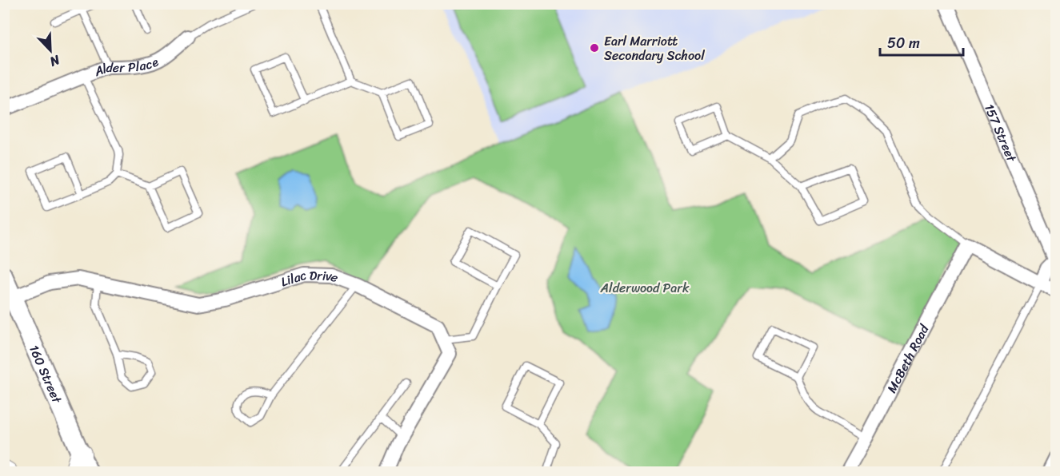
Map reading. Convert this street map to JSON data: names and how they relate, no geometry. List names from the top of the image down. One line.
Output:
{"streets":{"main road":["160 Street"],"street":["Alder Place","157 Street","Lilac Drive","McBeth Road"]},"crossings":[["Lilac Drive","160 Street"]],"parks":["Alderwood Park"],"places":["Earl Marriott Secondary School"],"scale_bar":"50 m","north":"bottom right"}
